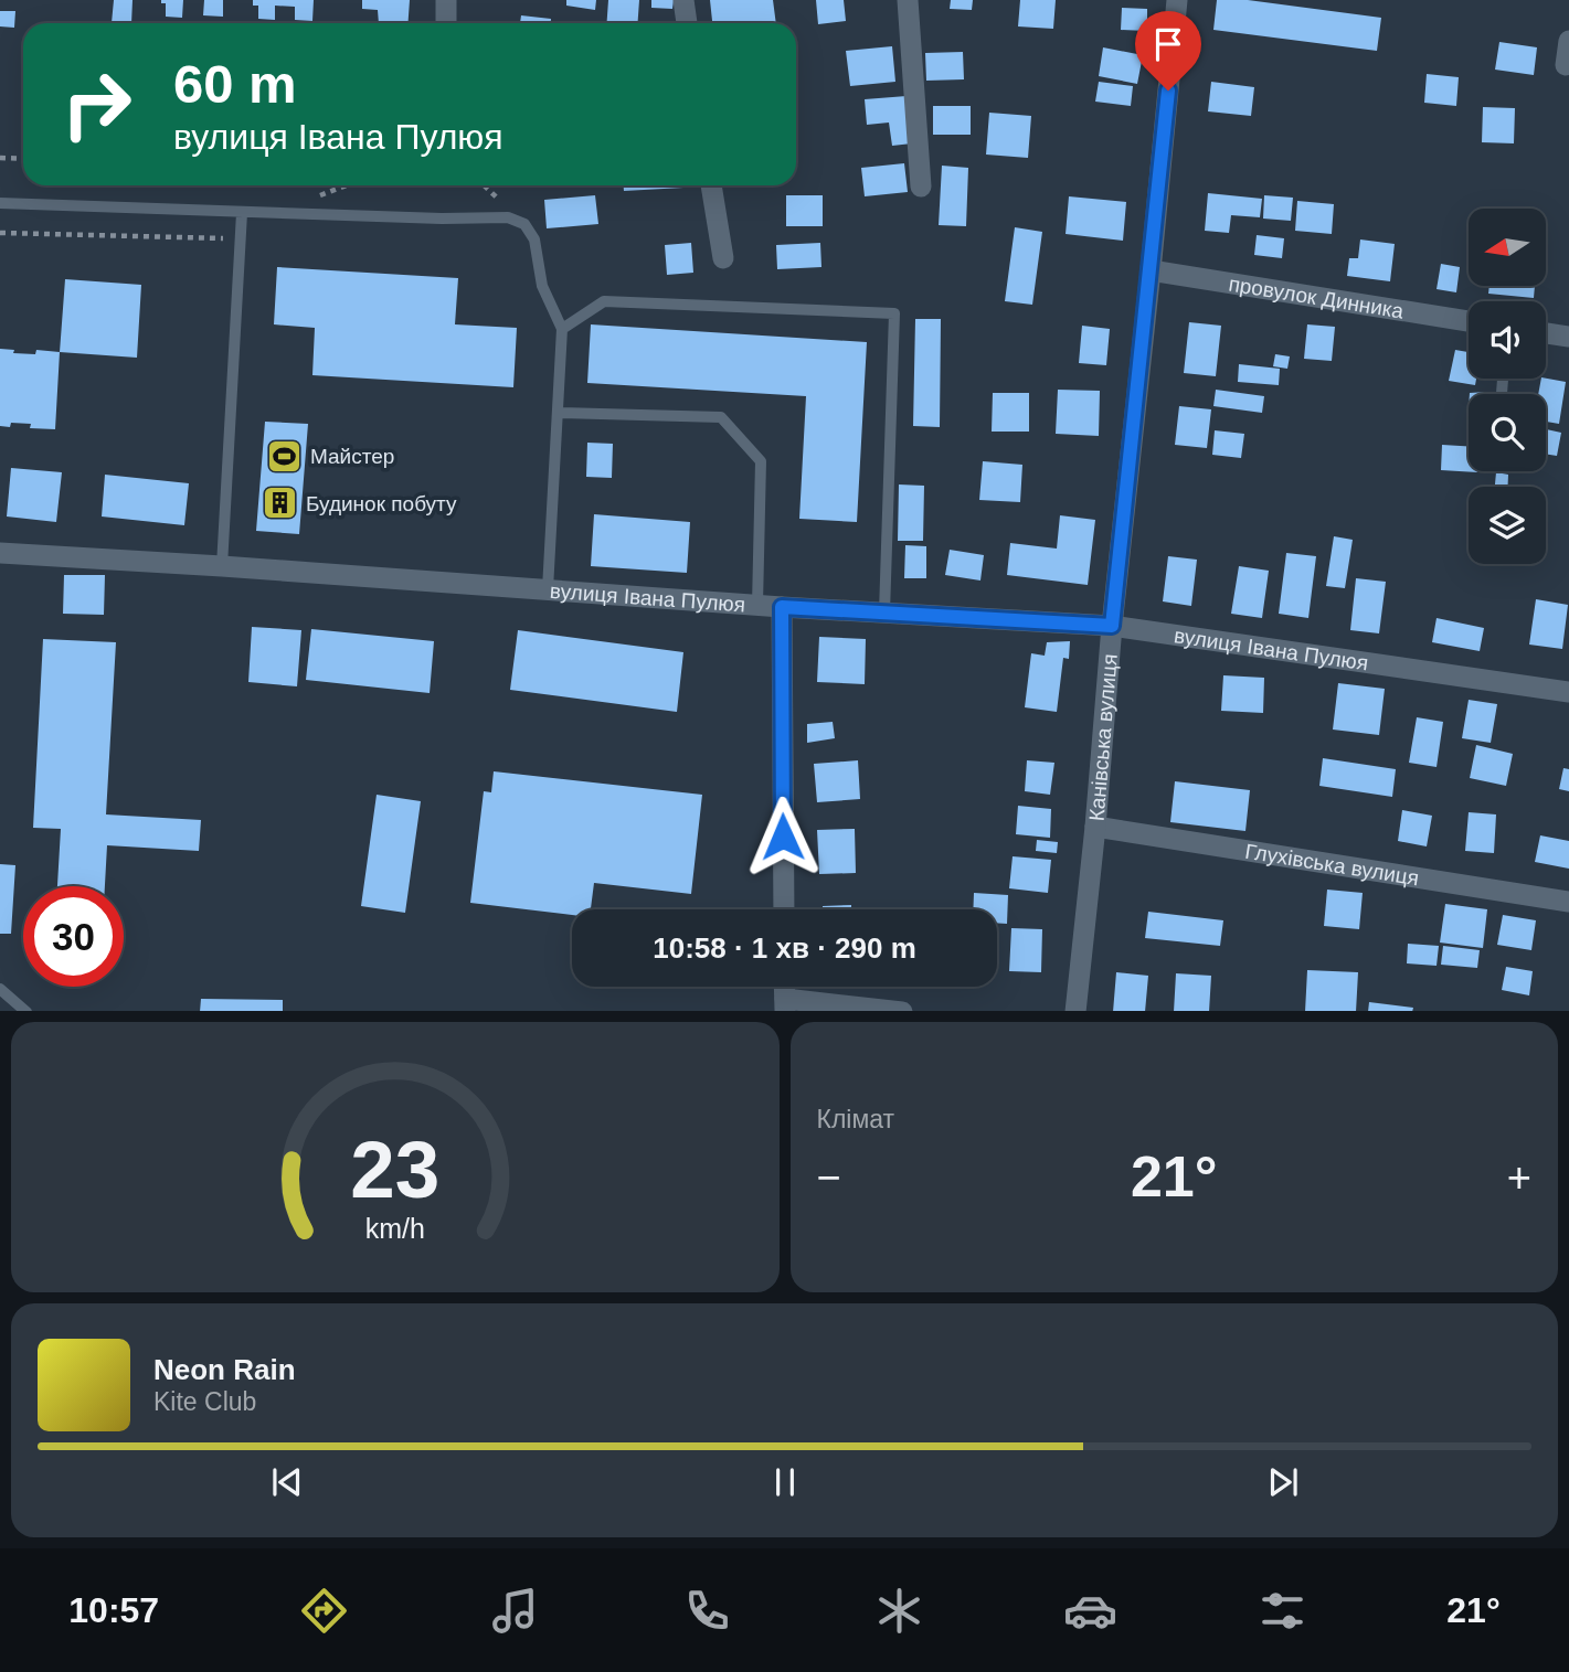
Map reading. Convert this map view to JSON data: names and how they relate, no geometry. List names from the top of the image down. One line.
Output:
{"streets":{"street":["провулок Динника","вулиця Івана Пулюя","Канівська вулиця","Глухівська вулиця"]},"crossings":[["провулок Динника","Канівська вулиця"],["вулиця Івана Пулюя","Канівська вулиця"],["Канівська вулиця","Глухівська вулиця"]],"places":{"sports":["Майстер"],"building":["Будинок побуту"]},"north":"left","page":{"turn":["60 m","вулиця Івана Пулюя"],"limit":"30","trip":"10:58 · 1 хв · 290 m","tile":"Клімат","heat":["−","21°","+"],"song":["Neon Rain","Kite Club"],"tabs":["10:57","21°"],"gauge":["23","km/h"]}}
